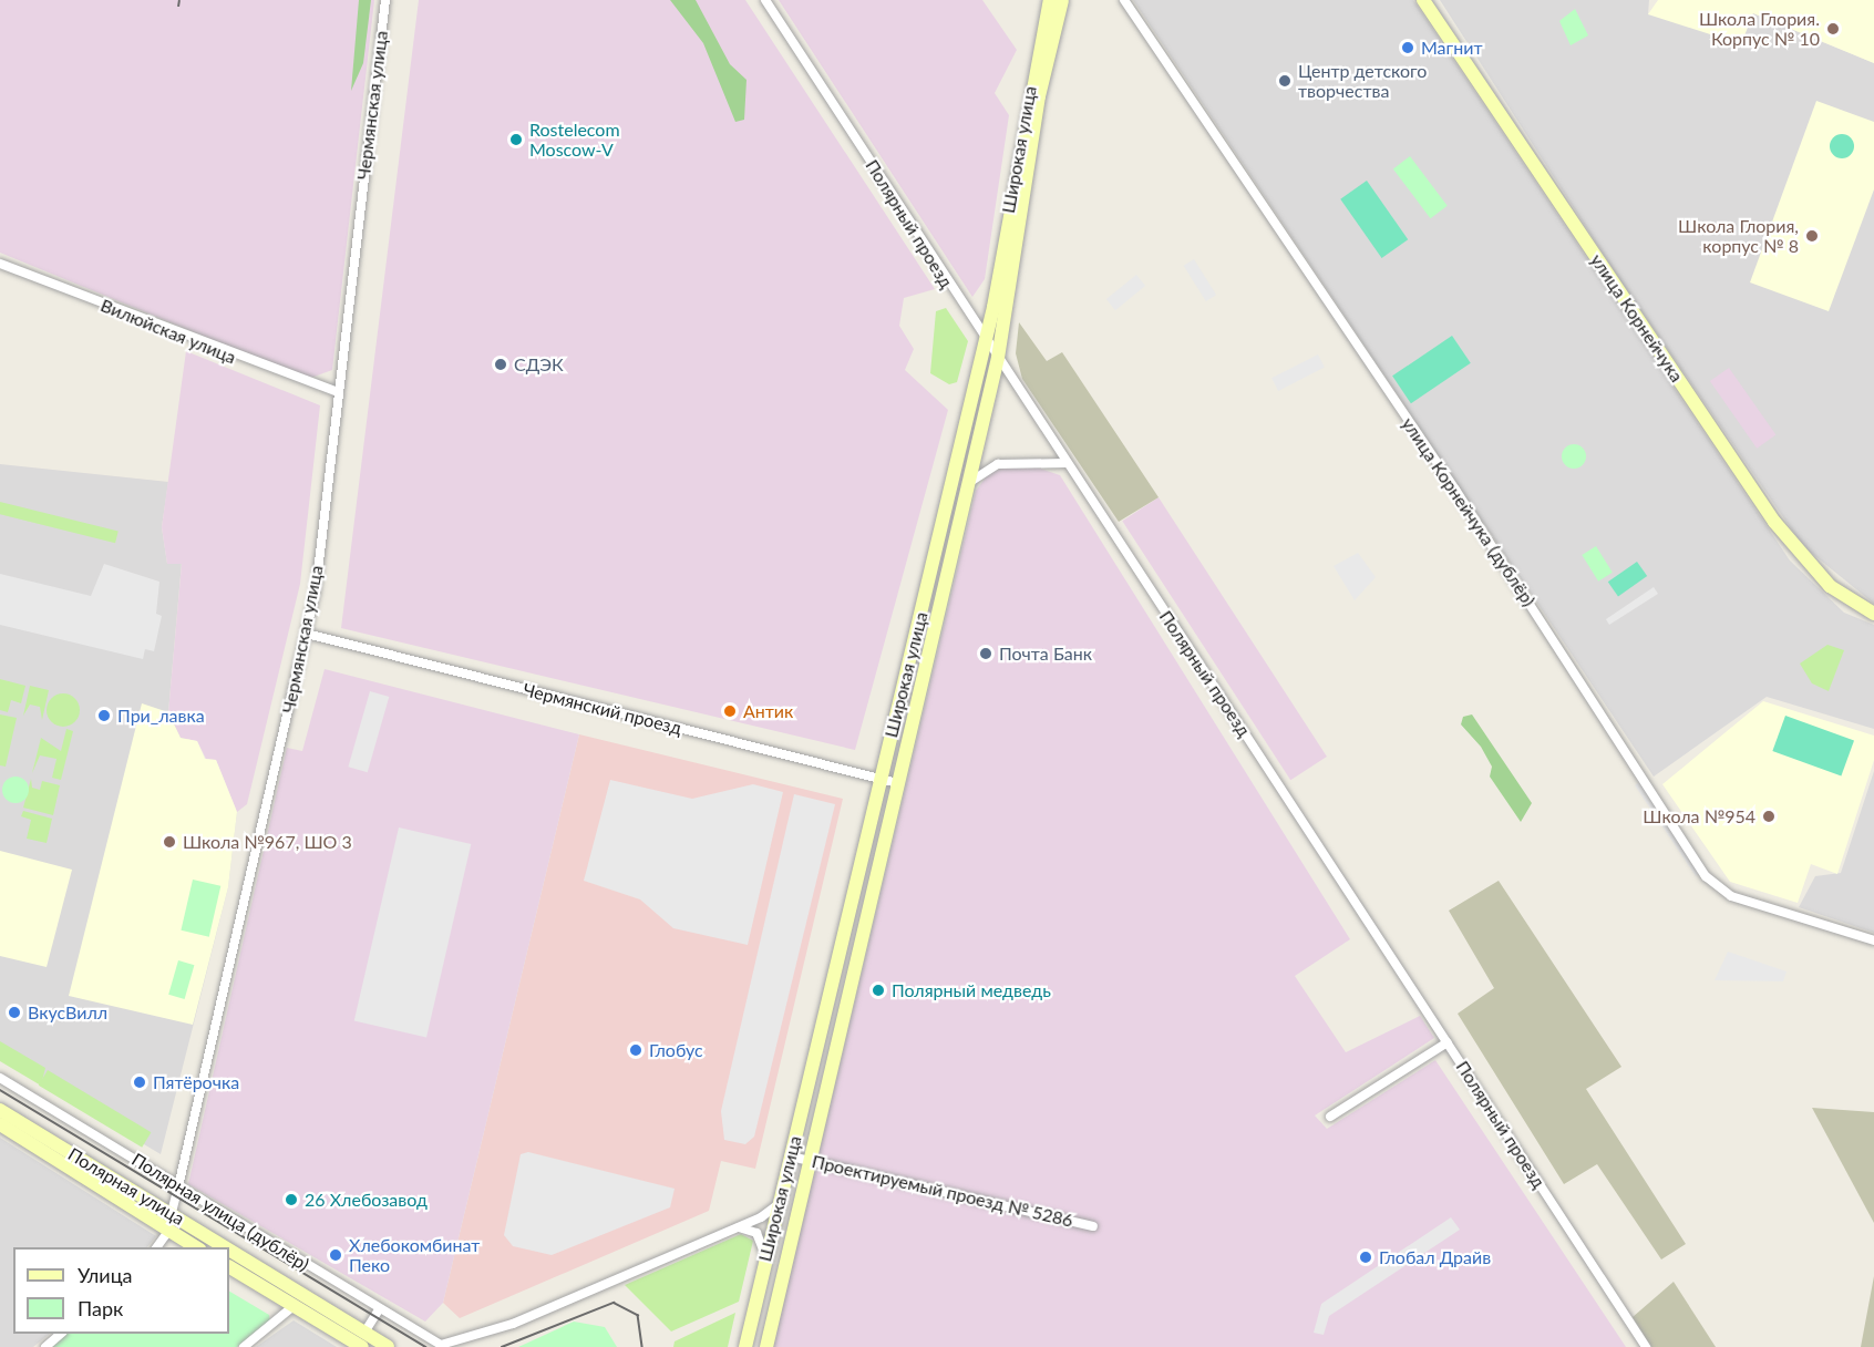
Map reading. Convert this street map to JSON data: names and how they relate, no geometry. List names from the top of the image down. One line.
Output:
{"streets":{"main road":["Широкая улица","улица Корнейчука","Полярная улица"],"street":["Чермянская улица","Полярный проезд","Вилюйская улица","улица Корнейчука (дублёр)","Чермянский проезд","Проектируемый проезд № 5286","Полярная улица (дублёр)"]},"crossings":[["Чермянская улица","Вилюйская улица"],["Чермянская улица","Чермянский проезд"],["Чермянская улица","Полярная улица"],["Чермянская улица","Полярная улица (дублёр)"],["Широкая улица","Полярный проезд"],["Широкая улица","Чермянский проезд"],["Широкая улица","Проектируемый проезд № 5286"]],"places":["Школа Глория. Корпус № 10","Магнит","Центр детского творчества","Rostelecom Moscow-V","Школа Глория, корпус № 8","СДЭК","Почта Банк","Антик","При_лавка","Школа №954","Школа №967, ШО 3","Полярный медведь","ВкусВилл","Глобус","Пятёрочка","26 Хлебозавод","Хлебокомбинат Пеко","Глобал Драйв"],"legend":["Улица","Парк"]}
